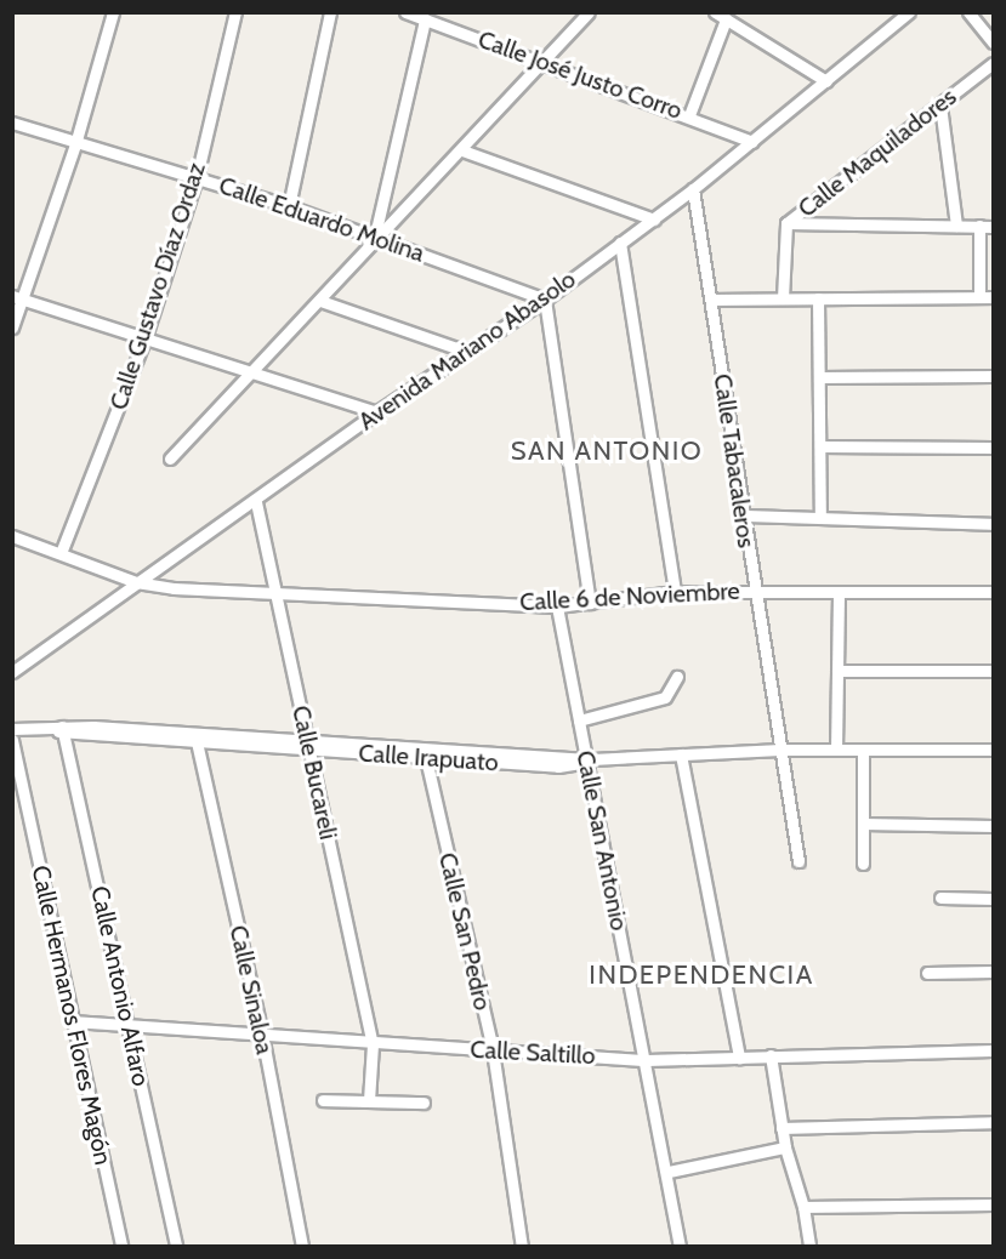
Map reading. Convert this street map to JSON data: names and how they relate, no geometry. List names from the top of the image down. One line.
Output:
{"streets":{"street":["Calle José Justo Corro","Calle Maquiladores","Calle Eduardo Molina","Calle Gustavo Díaz Ordaz","Avenida Mariano Abasolo","Calle Tabacaleros","Calle 6 de Noviembre","Calle Irapuato","Calle Bucareli","Calle San Antonio","Calle San Pedro","Calle Antonio Alfaro","Calle Sinaloa","Calle Hermanos Flores Magón","Calle Saltillo"]},"crossings":[["Calle José Justo Corro","Avenida Mariano Abasolo"],["Calle Eduardo Molina","Calle Gustavo Díaz Ordaz"],["Calle Eduardo Molina","Avenida Mariano Abasolo"],["Calle Gustavo Díaz Ordaz","Calle 6 de Noviembre"],["Avenida Mariano Abasolo","Calle Tabacaleros"],["Avenida Mariano Abasolo","Calle 6 de Noviembre"],["Avenida Mariano Abasolo","Calle Bucareli"],["Calle Tabacaleros","Calle 6 de Noviembre"],["Calle Tabacaleros","Calle Irapuato"],["Calle 6 de Noviembre","Calle Bucareli"],["Calle 6 de Noviembre","Calle San Antonio"],["Calle Irapuato","Calle Bucareli"],["Calle Irapuato","Calle San Antonio"],["Calle Irapuato","Calle San Pedro"],["Calle Irapuato","Calle Antonio Alfaro"],["Calle Irapuato","Calle Sinaloa"],["Calle Bucareli","Calle Saltillo"],["Calle San Antonio","Calle Saltillo"],["Calle San Pedro","Calle Saltillo"],["Calle Antonio Alfaro","Calle Saltillo"],["Calle Sinaloa","Calle Saltillo"],["Calle Hermanos Flores Magón","Calle Saltillo"]],"districts":["SAN ANTONIO","INDEPENDENCIA"]}
